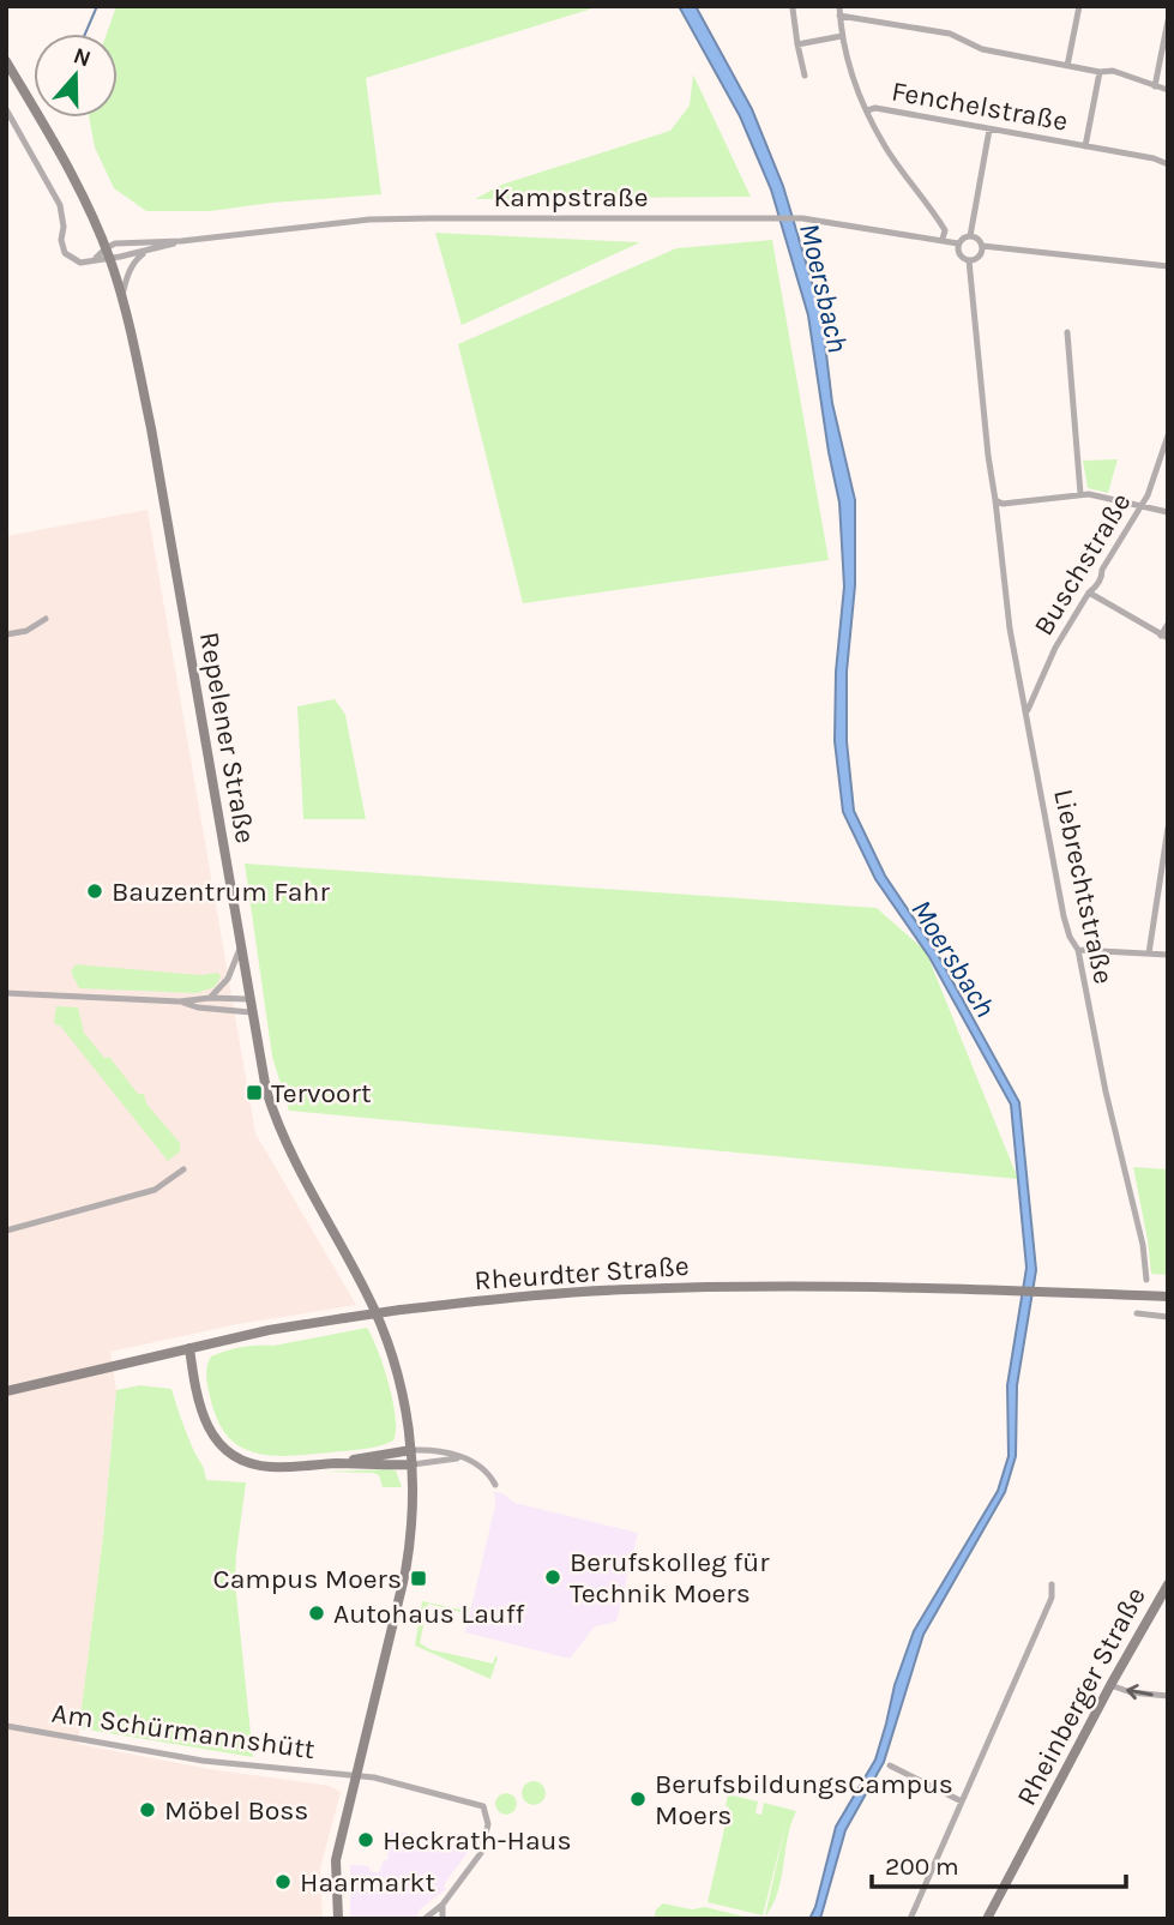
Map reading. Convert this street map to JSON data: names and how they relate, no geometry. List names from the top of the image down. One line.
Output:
{"streets":{"main road":["Repelener Straße","Rheurdter Straße","Rheinberger Straße"],"street":["Fenchelstraße","Kampstraße","Buschstraße","Liebrechtstraße","Am Schürmannshütt"]},"crossings":[["Kampstraße","Repelener Straße"],["Kampstraße","Liebrechtstraße"],["Buschstraße","Liebrechtstraße"],["Repelener Straße","Am Schürmannshütt"]],"water":["Moersbach"],"places":{"other":["Bauzentrum Fahr","Berufskolleg für Technik Moers","Autohaus Lauff","BerufsbildungsCampus Moers","Möbel Boss","Heckrath-Haus","Haarmarkt"],"transit":["Tervoort","Campus Moers"]},"scale_bar":"200 m","north":"top"}
